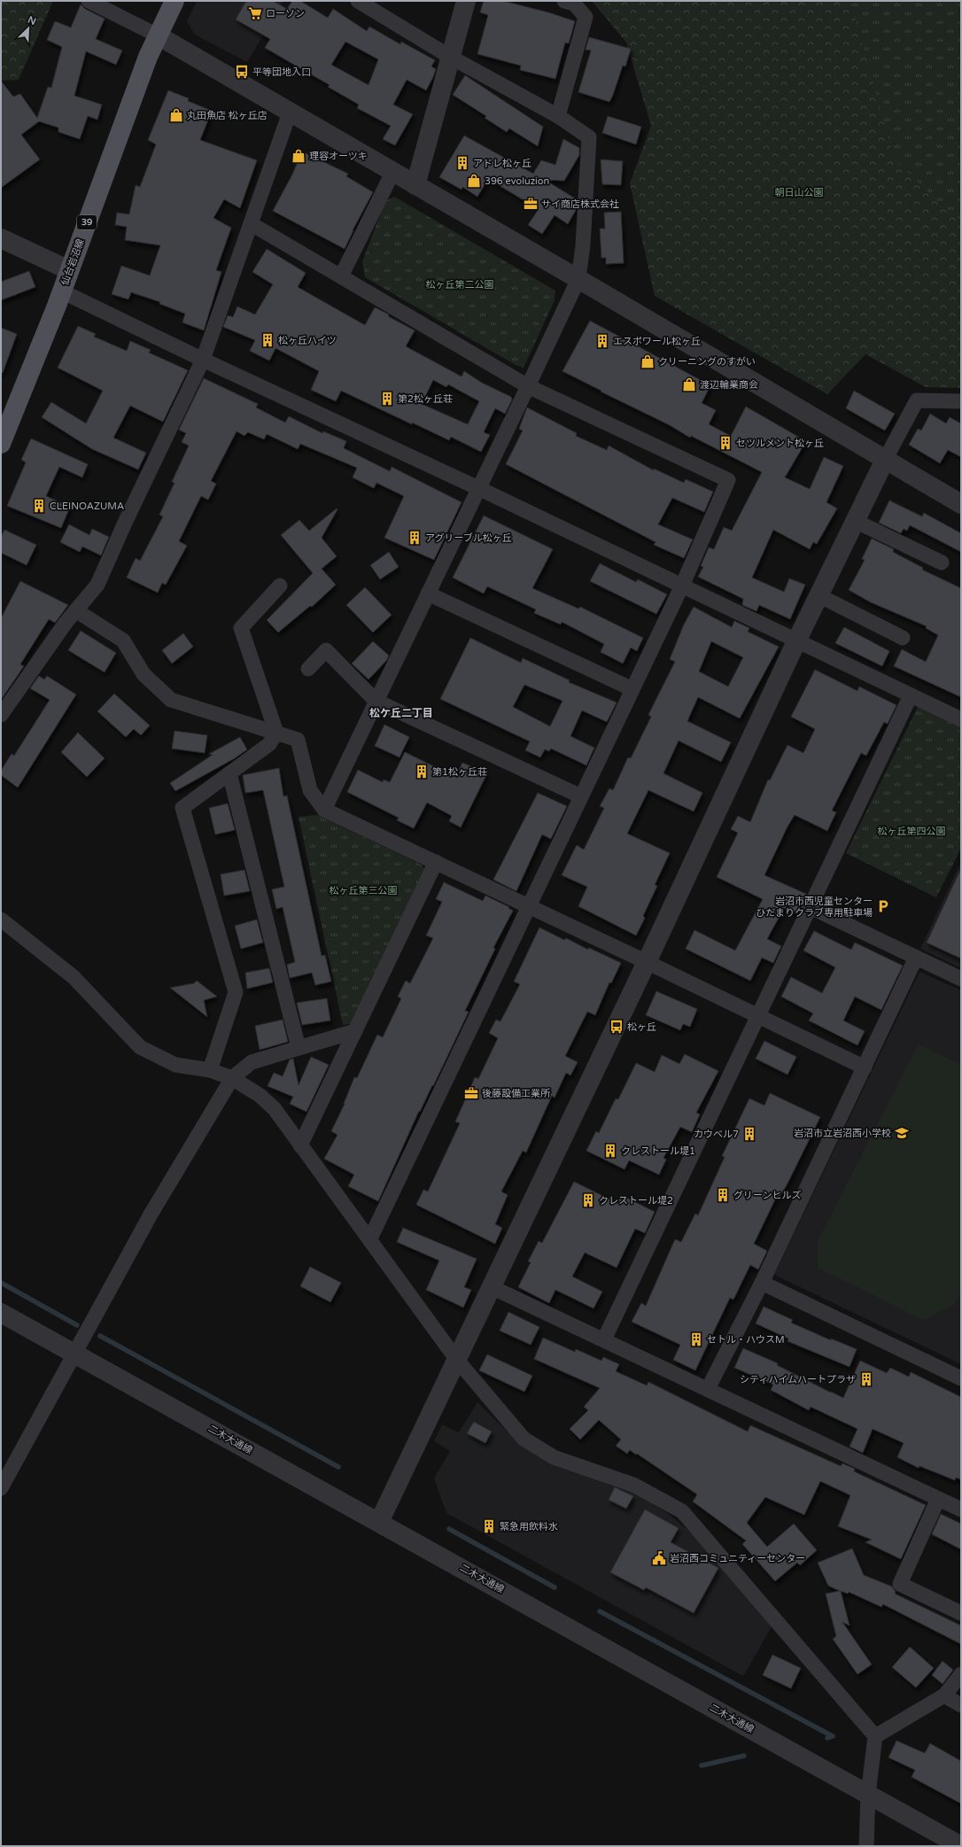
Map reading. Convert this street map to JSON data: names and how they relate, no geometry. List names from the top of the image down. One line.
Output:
{"streets":{"main road":["39","仙台岩沼線"],"street":["二木大通線"]},"districts":["松ケ丘二丁目"],"parks":["朝日山公園","松ヶ丘第二公園","松ヶ丘第四公園","松ヶ丘第三公園"],"places":{"supermarket":["ローソン"],"bus stop":["平等団地入口","松ヶ丘"],"shop":["丸田魚店 松ヶ丘店","理容オーツキ","396 evoluzion","クリーニングのすがい","渡辺輪業商会"],"building":["アドレ松ヶ丘","松ヶ丘ハイツ","エスポワール松ヶ丘","第2松ヶ丘荘","セツルメント松ヶ丘","CLEINOAZUMA","アグリーブル松ヶ丘","第1松ヶ丘荘","カウベル7","クレストール堤1","グリーンヒルズ","クレストール堤2","セトル・ハウスM","シティハイムハートプラザ","緊急用飲料水"],"office":["サイ商店株式会社","後藤設備工業所"],"parking":["岩沼市西児童センター ひだまりクラブ専用駐車場"],"school or university":["岩沼市立岩沼西小学校"],"public building":["岩沼西コミュニティーセンター"]},"north":"top right"}
